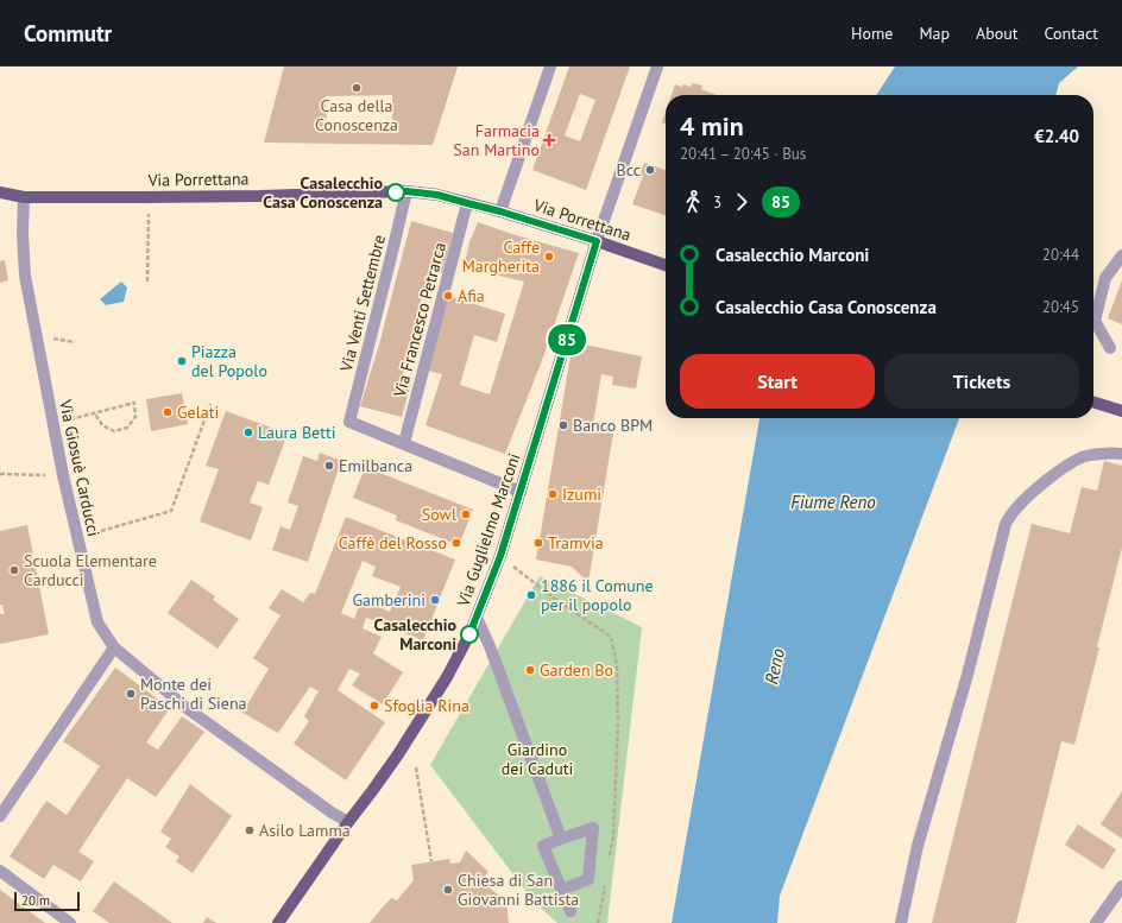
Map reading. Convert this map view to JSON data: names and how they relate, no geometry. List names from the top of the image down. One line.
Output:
{"streets":{"main road":["Via Porrettana","Via Guglielmo Marconi"],"street":["Via Venti Settembre","Via Francesco Petrarca","Via Giosuè Carducci"]},"crossings":[["Via Porrettana","Via Venti Settembre"],["Via Porrettana","Via Francesco Petrarca"],["Via Porrettana","Via Giosuè Carducci"],["Via Porrettana","Via Guglielmo Marconi"],["Via Venti Settembre","Via Francesco Petrarca"],["Via Giosuè Carducci","Via Guglielmo Marconi"]],"water":["Fiume Reno","Reno"],"parks":["Giardino dei Caduti"],"places":{"other":["Casa della Conoscenza","Bcc","Casalecchio Casa Conoscenza","Caffe Margherita","Afia","Piazza del Popolo","Gelati","Banco BPM","Laura Betti","Emilbanca","Izumi","Sowl","Caffè del Rosso","Tramvia","Scuola Elementare Carducci","1886 il Comune per il popolo","Gamberini","Casalecchio Marconi","Garden Bo","Monte dei Paschi di Siena","Sfoglia Rina","Asilo Lamma","Chiesa di San Giovanni Battista"],"health":["Farmacia San Martino"]},"lines":["bus line 85"],"scale_bar":"20 m","page":{"header":"Commutr","nav":["Home","Map","About","Contact"],"on_map":"85","heading":["4 min","20:41 – 20:45 · Bus","€2.40"],"legs":["3","85"],"list":[{"name":"Casalecchio Marconi","value":"20:44"},{"name":"Casalecchio Casa Conoscenza","value":"20:45"}],"buttons":["Start","Tickets"],"scale":"20 m"}}
